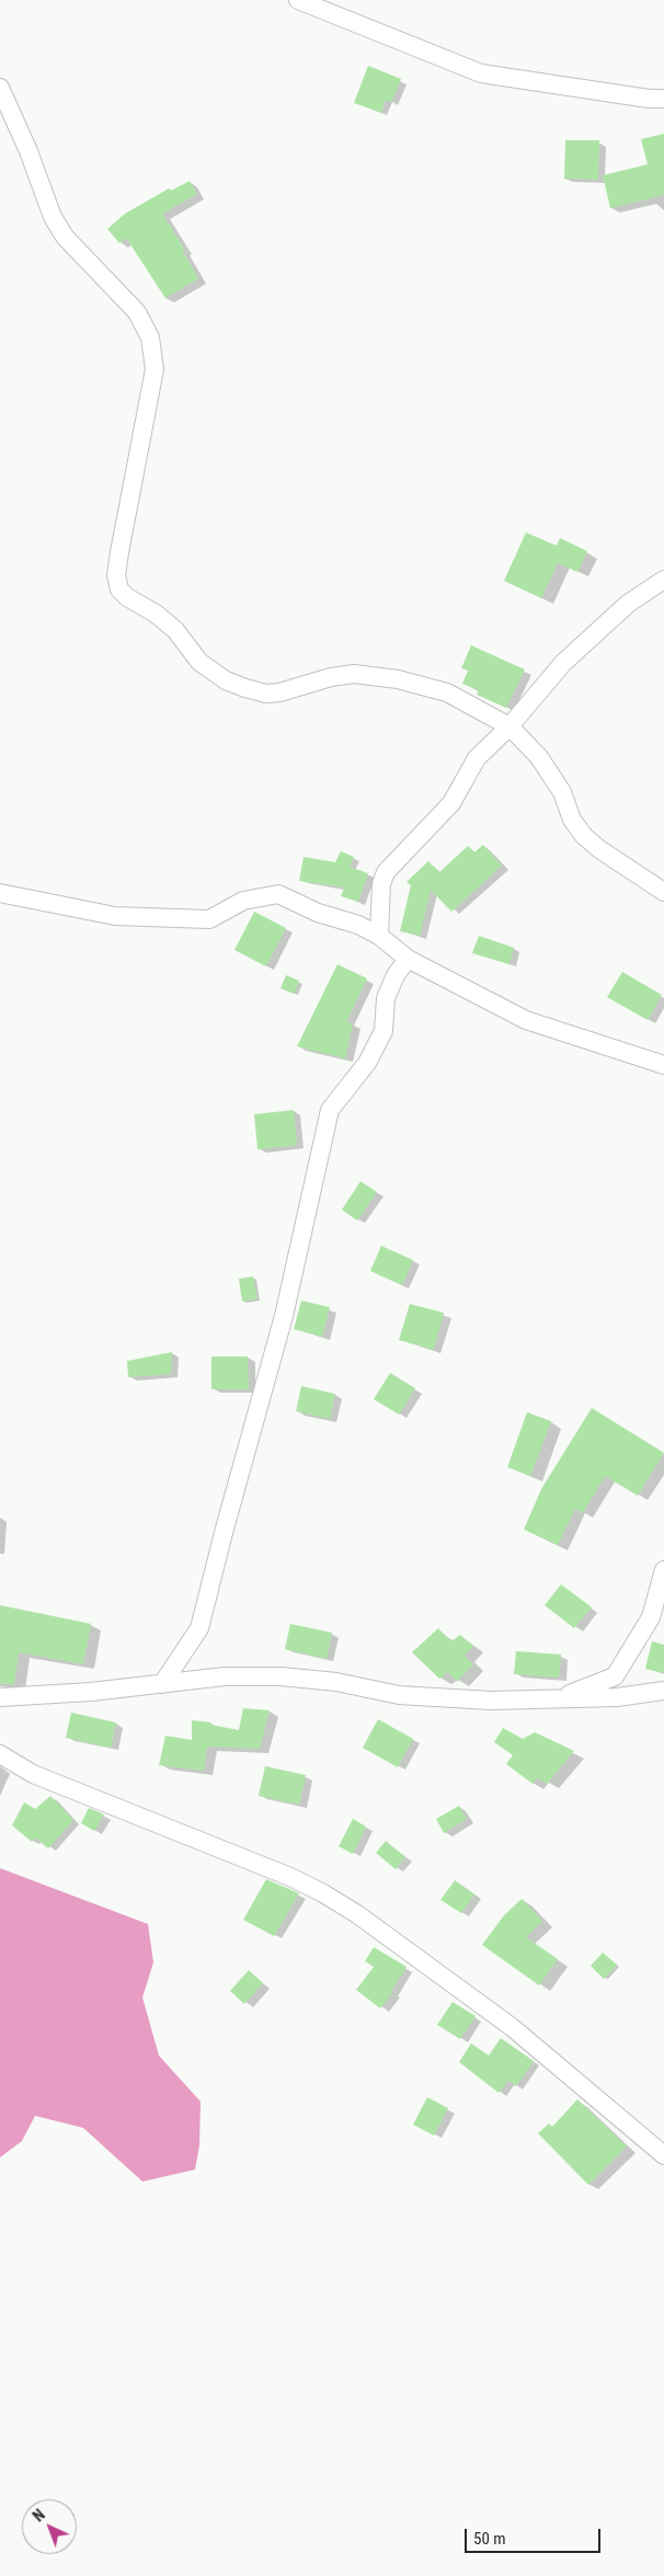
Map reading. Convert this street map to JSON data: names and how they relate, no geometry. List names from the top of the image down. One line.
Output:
{"scale_bar":"50 m","north":"top left"}
